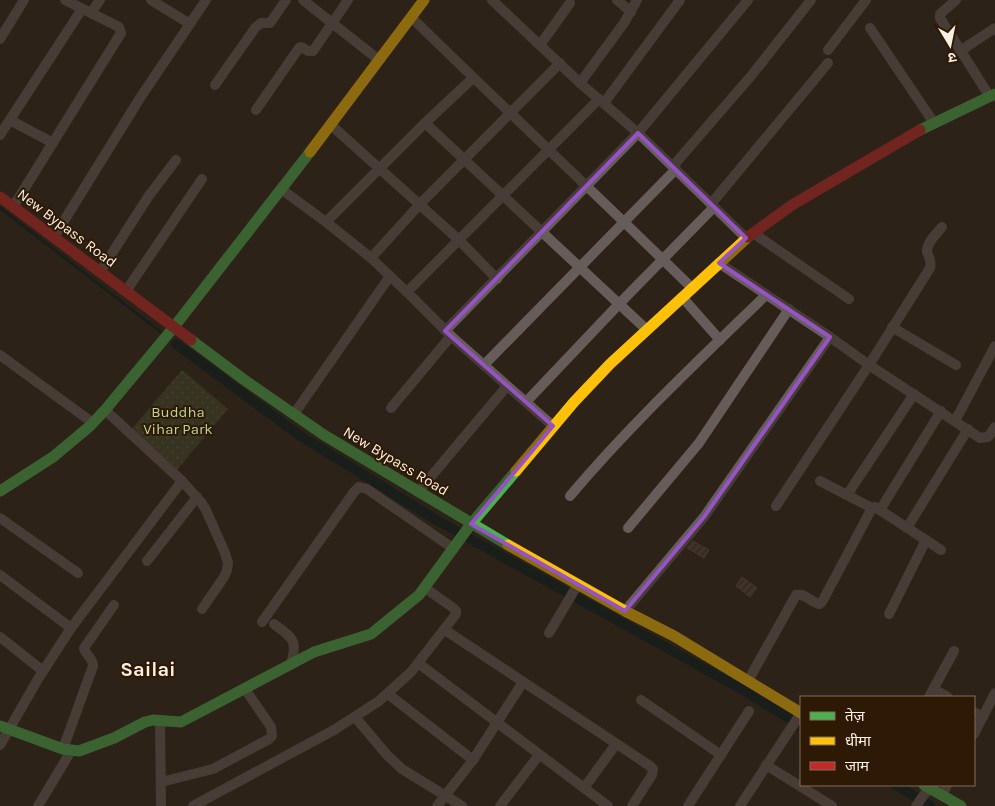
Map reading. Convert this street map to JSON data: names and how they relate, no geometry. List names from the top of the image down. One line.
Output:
{"streets":{"street":["New Bypass Road"]},"districts":["Sailai"],"parks":["Buddha Vihar Park"],"legend":["तेज़","धीमा","जाम"],"north":"bottom"}
